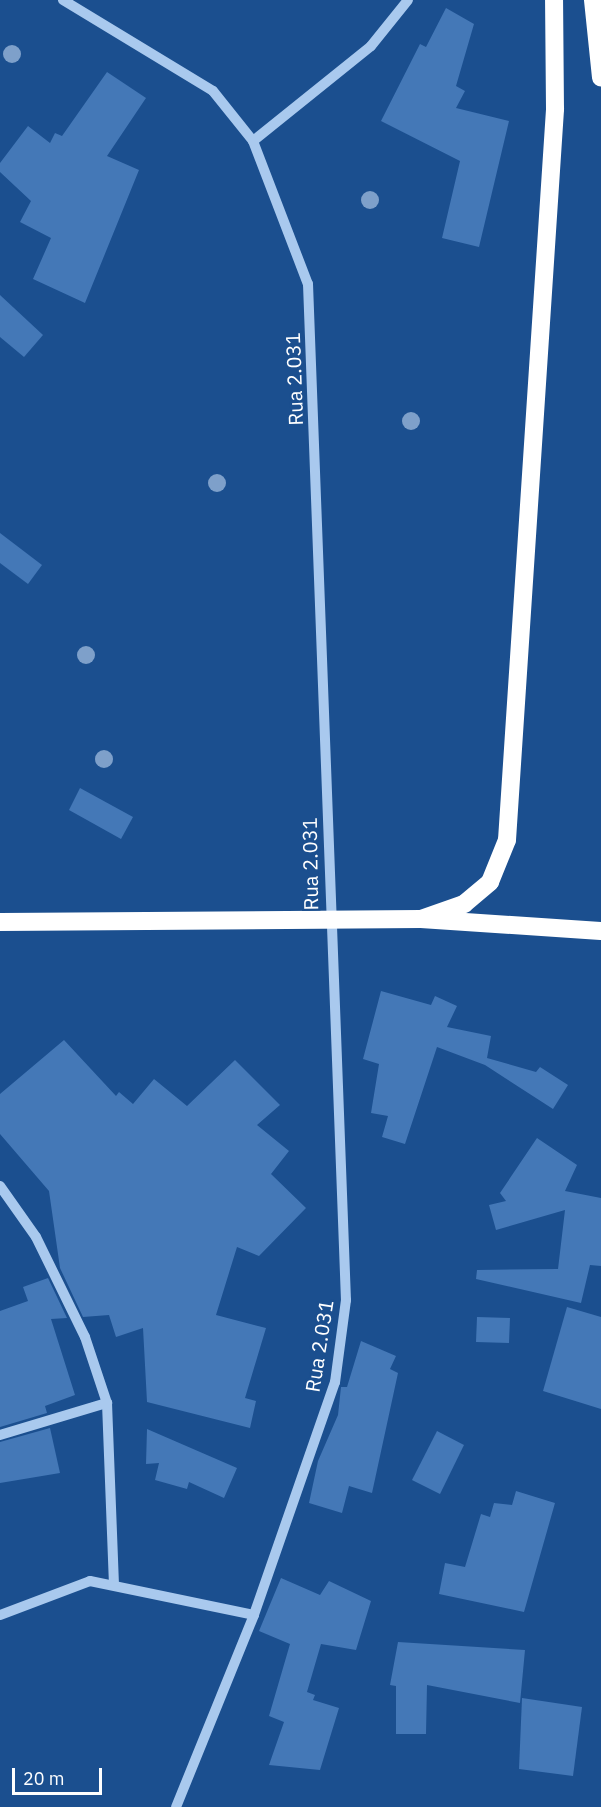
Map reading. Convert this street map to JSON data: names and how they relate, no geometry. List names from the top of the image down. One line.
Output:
{"streets":{"street":["Rua 2.031"]},"scale_bar":"20 m"}
